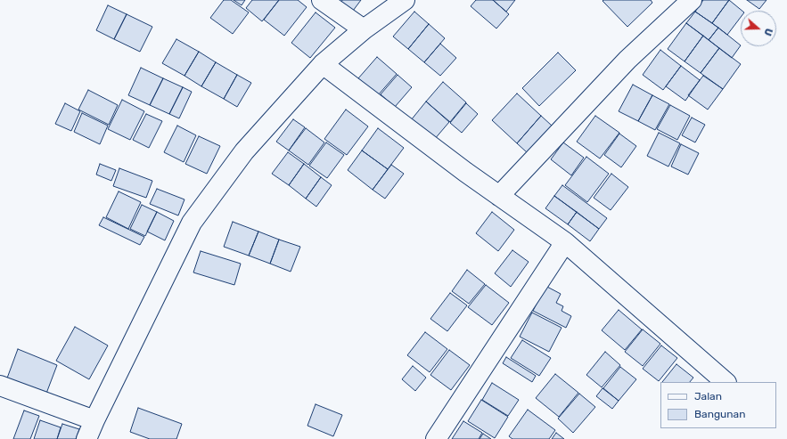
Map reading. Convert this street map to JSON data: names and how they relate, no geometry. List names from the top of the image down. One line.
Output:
{"legend":["Jalan","Bangunan"],"north":"right"}
